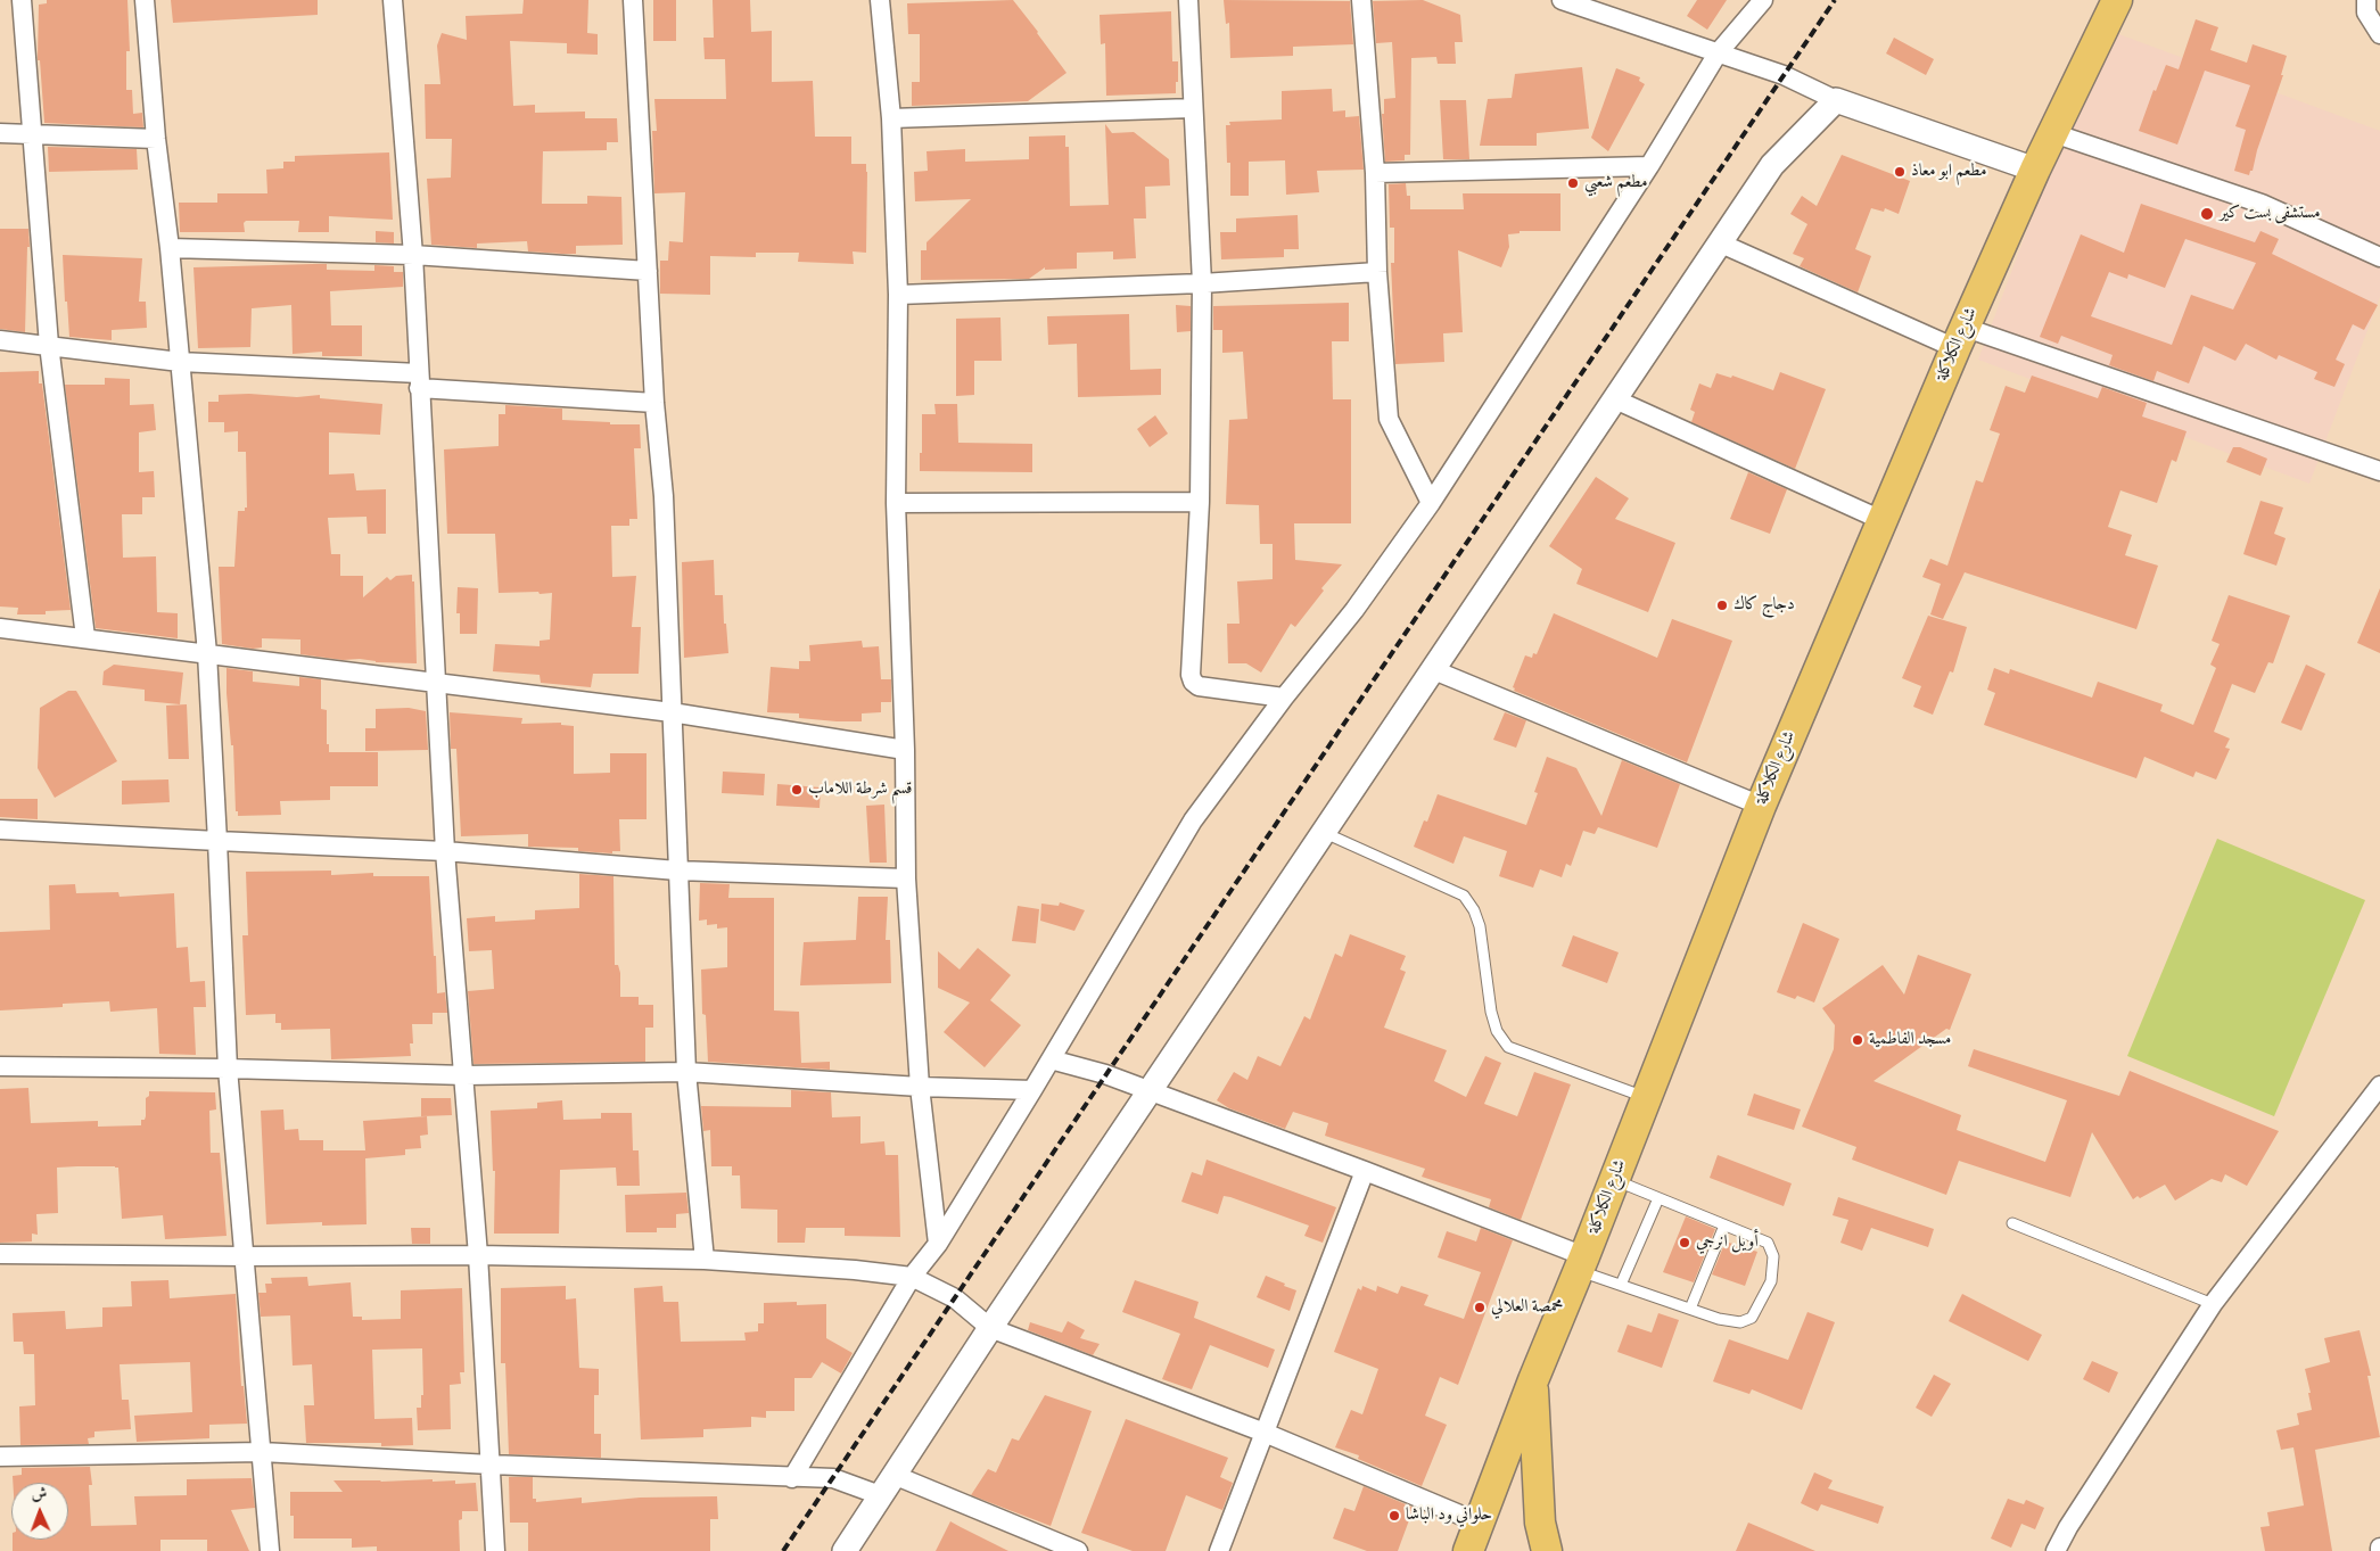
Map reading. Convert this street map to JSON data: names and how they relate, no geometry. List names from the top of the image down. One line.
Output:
{"streets":{"main road":["شارع الكلاكلة"]},"places":["مطعم ابو معاذ","مطعم شعبي","مستشفى بست كير","دجاج كاك","قسم شرطة اللاماب","مسجد الفاطمية","أويل انرجي","محمصة العلالي","حلواني ود الباشا"],"north":"top"}
